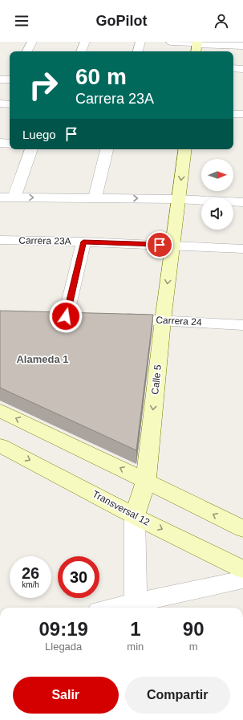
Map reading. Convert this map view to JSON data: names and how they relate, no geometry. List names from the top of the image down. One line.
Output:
{"streets":{"street":["Carrera 23A","Carrera 24","Calle 5","Transversal 12"]},"crossings":[["Carrera 23A","Calle 5"],["Carrera 24","Calle 5"],["Calle 5","Transversal 12"]],"one_way":["Calle 5"],"districts":["Alameda 1"],"north":"right","page":{"header":"GoPilot","turn":["60 m","Carrera 23A"],"then":"Luego","speed":"26 km/h","limit":"30","eta":["09:19","Llegada","1","min","90","m"],"buttons":["Salir","Compartir"]}}
